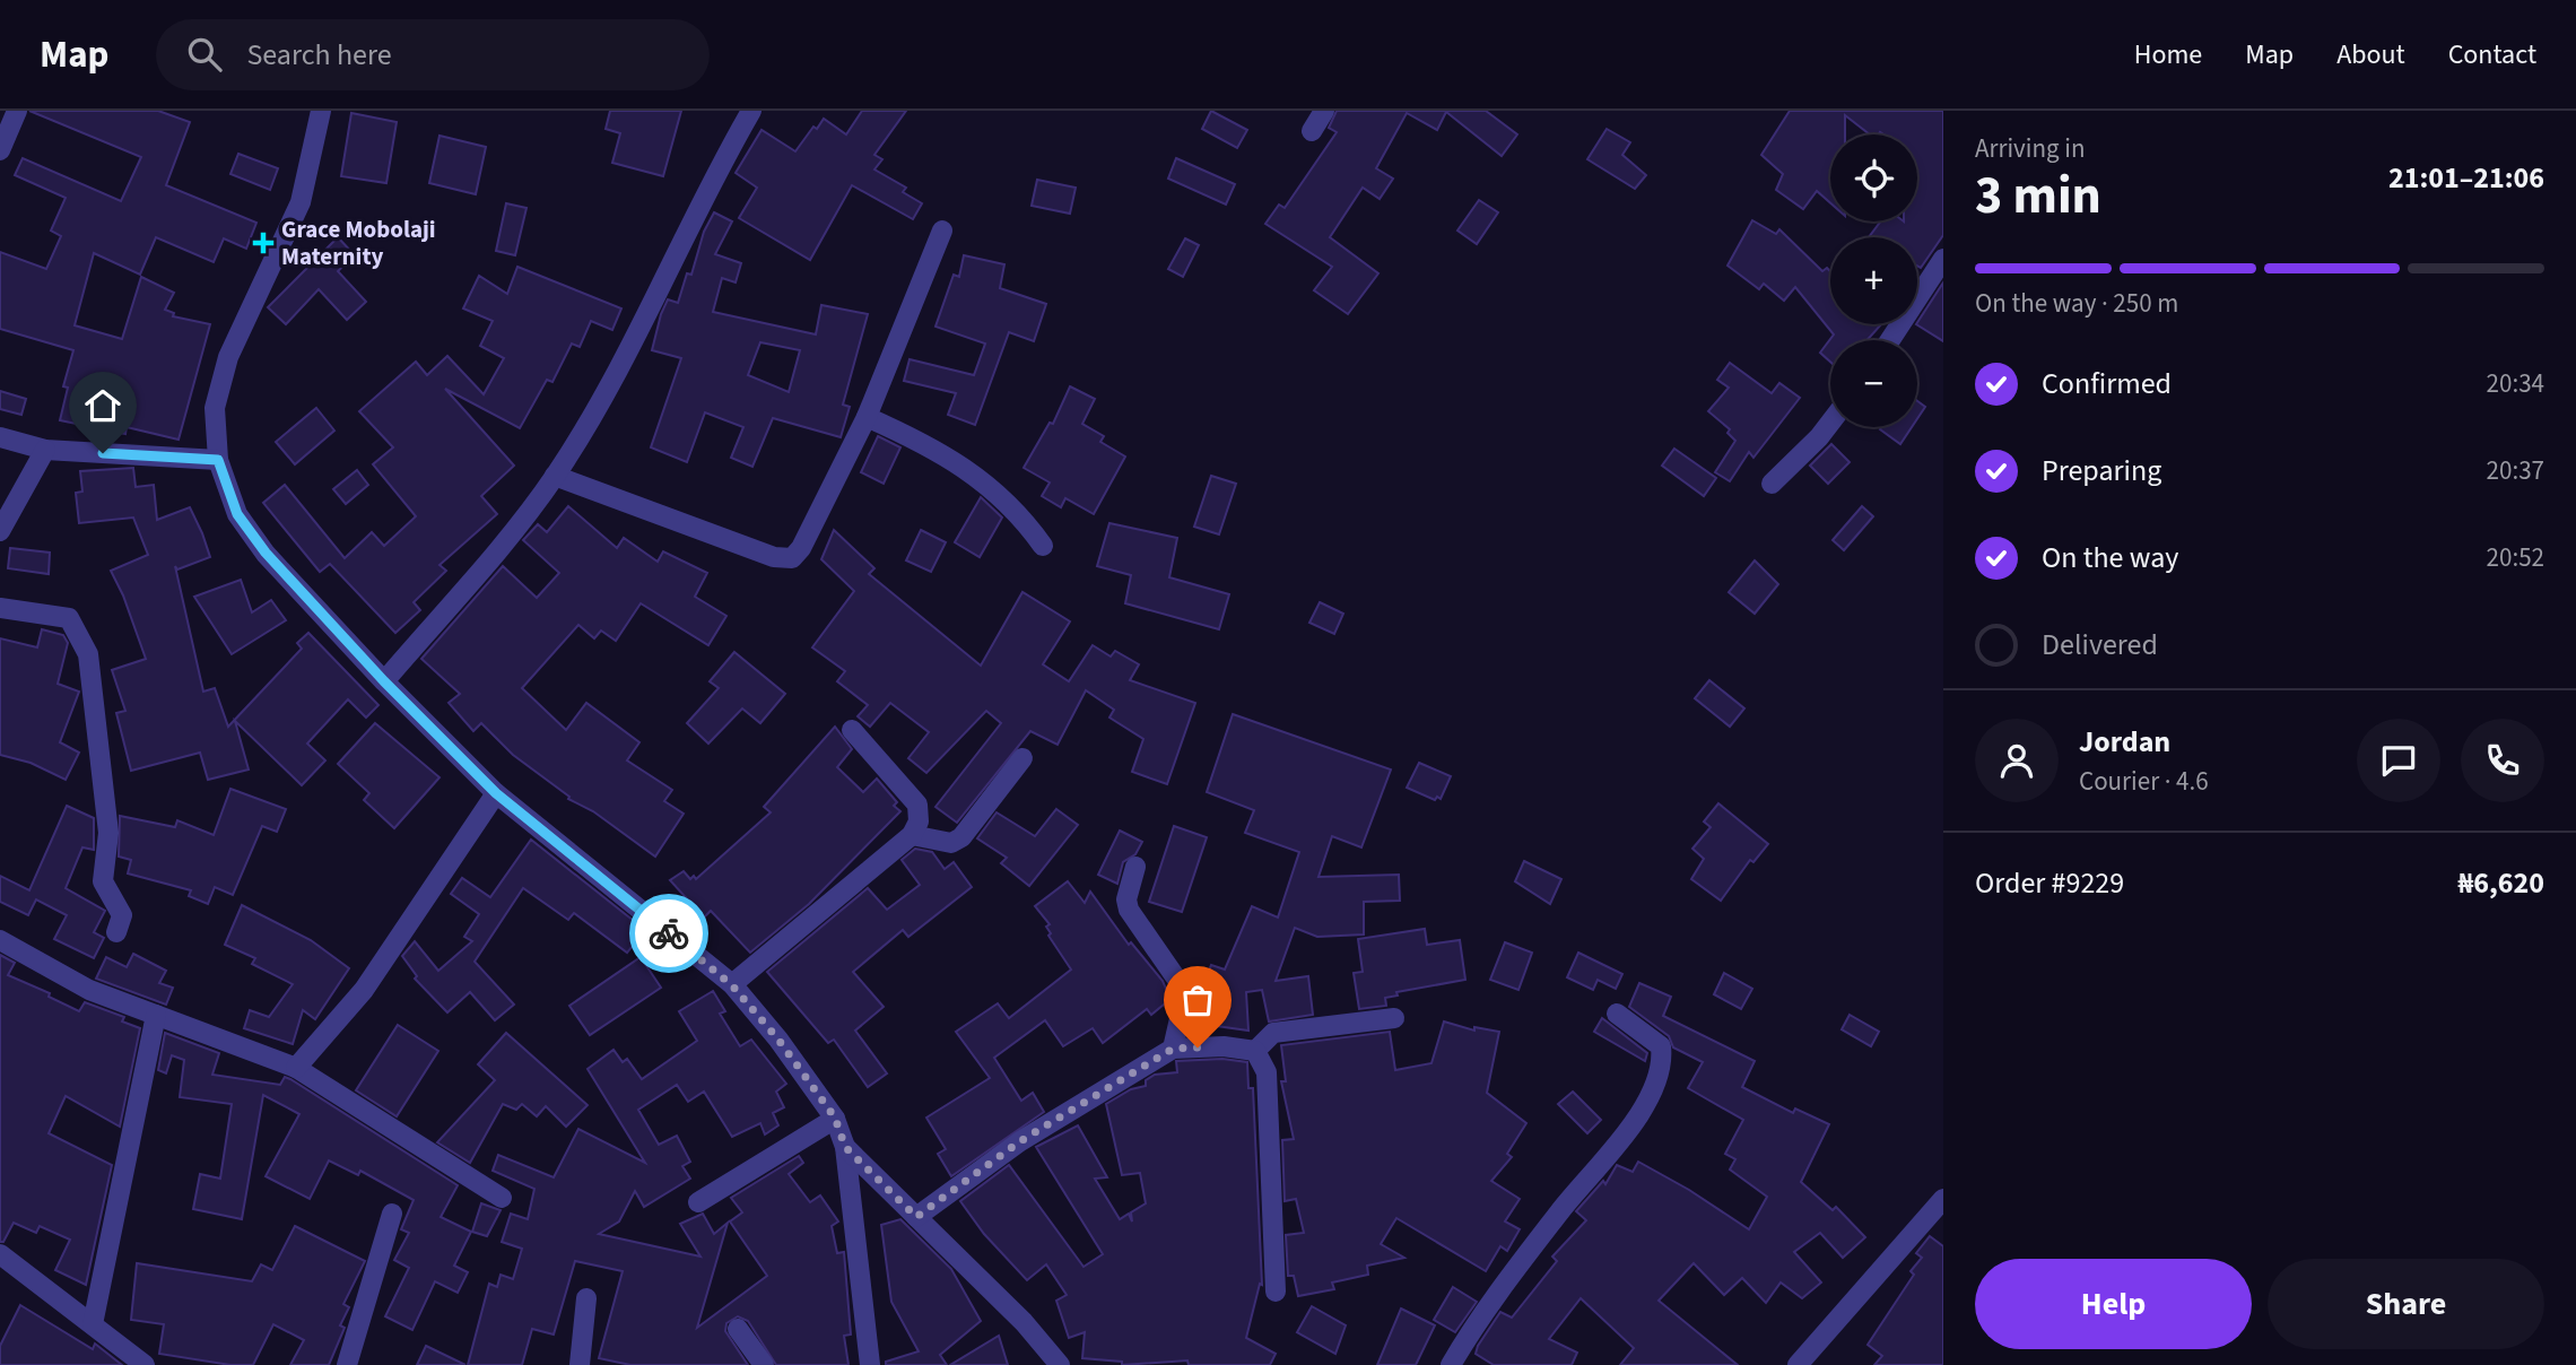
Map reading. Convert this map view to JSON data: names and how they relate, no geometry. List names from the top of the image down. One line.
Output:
{"places":{"health":["Grace Mobolaji Maternity"]},"page":{"header":"Map","search":"Search here","nav":["Home","Map","About","Contact"],"heading":["3 min","Arriving in","21:01–21:06"],"panel":["Jordan","Courier · 4.6","Order #9229","₦6,620"],"map_buttons":["+","−"],"bar":"On the way · 250 m","list":[["Confirmed","20:34"],["Preparing","20:37"],["On the way","20:52"],"Delivered"],"buttons":["Help","Share"]}}
